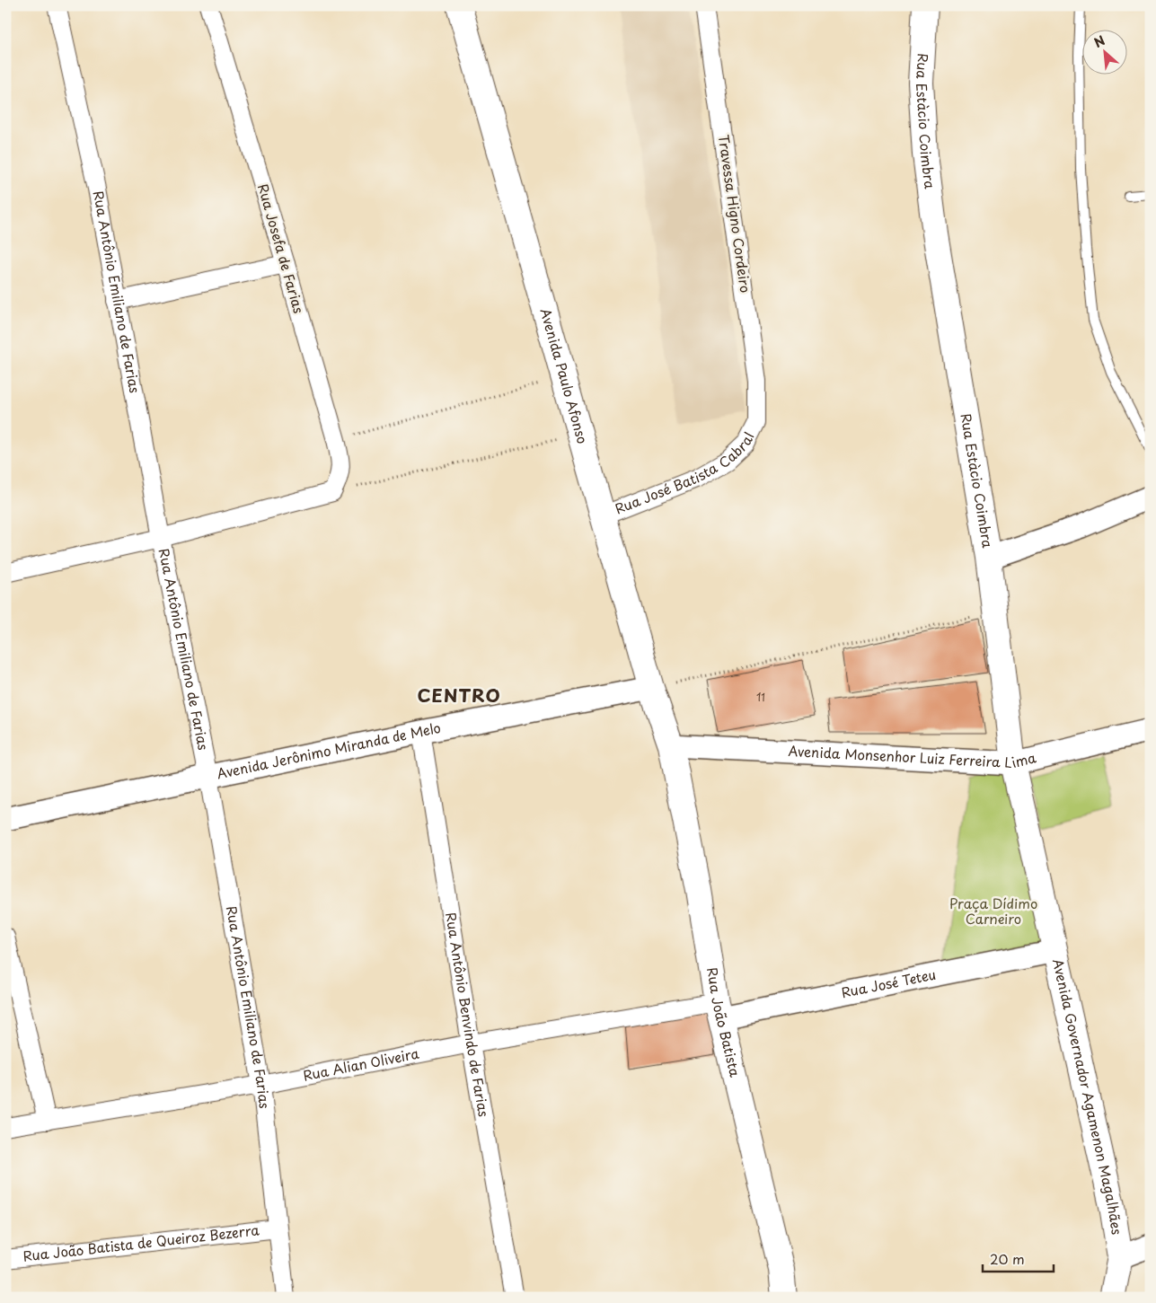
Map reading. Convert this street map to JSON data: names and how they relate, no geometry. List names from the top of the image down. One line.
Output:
{"streets":{"main road":["Rua Estàcio Coimbra","Avenida Paulo Afonso","Rua João Batista","Avenida Governador Agamenon Magalhães"],"street":["Travessa Higno Cordeiro","Rua Josefa de Farias","Rua Antônio Emiliano de Farias","Rua José Batista Cabral","Avenida Jerônimo Miranda de Melo","Avenida Monsenhor Luiz Ferreira Lima","Rua José Teteu","Rua Antônio Benvindo de Farias","Rua Alian Oliveira","Rua João Batista de Queiroz Bezerra"]},"crossings":[["Rua Estàcio Coimbra","Avenida Monsenhor Luiz Ferreira Lima"],["Rua Estàcio Coimbra","Rua José Teteu"],["Rua Estàcio Coimbra","Avenida Governador Agamenon Magalhães"],["Travessa Higno Cordeiro","Rua José Batista Cabral"],["Rua Antônio Emiliano de Farias","Avenida Jerônimo Miranda de Melo"],["Rua Antônio Emiliano de Farias","Rua Alian Oliveira"],["Rua Antônio Emiliano de Farias","Rua João Batista de Queiroz Bezerra"],["Avenida Paulo Afonso","Rua José Batista Cabral"],["Avenida Paulo Afonso","Avenida Jerônimo Miranda de Melo"],["Avenida Paulo Afonso","Avenida Monsenhor Luiz Ferreira Lima"],["Avenida Paulo Afonso","Rua João Batista"],["Avenida Jerônimo Miranda de Melo","Rua Antônio Benvindo de Farias"],["Avenida Monsenhor Luiz Ferreira Lima","Rua João Batista"],["Rua José Teteu","Rua João Batista"],["Rua José Teteu","Rua Alian Oliveira"],["Rua José Teteu","Avenida Governador Agamenon Magalhães"],["Rua Antônio Benvindo de Farias","Rua Alian Oliveira"],["Rua João Batista","Rua Alian Oliveira"]],"districts":["CENTRO"],"parks":["Praça Dídimo Carneiro"],"house_numbers":["11"],"scale_bar":"20 m","north":"top left"}
